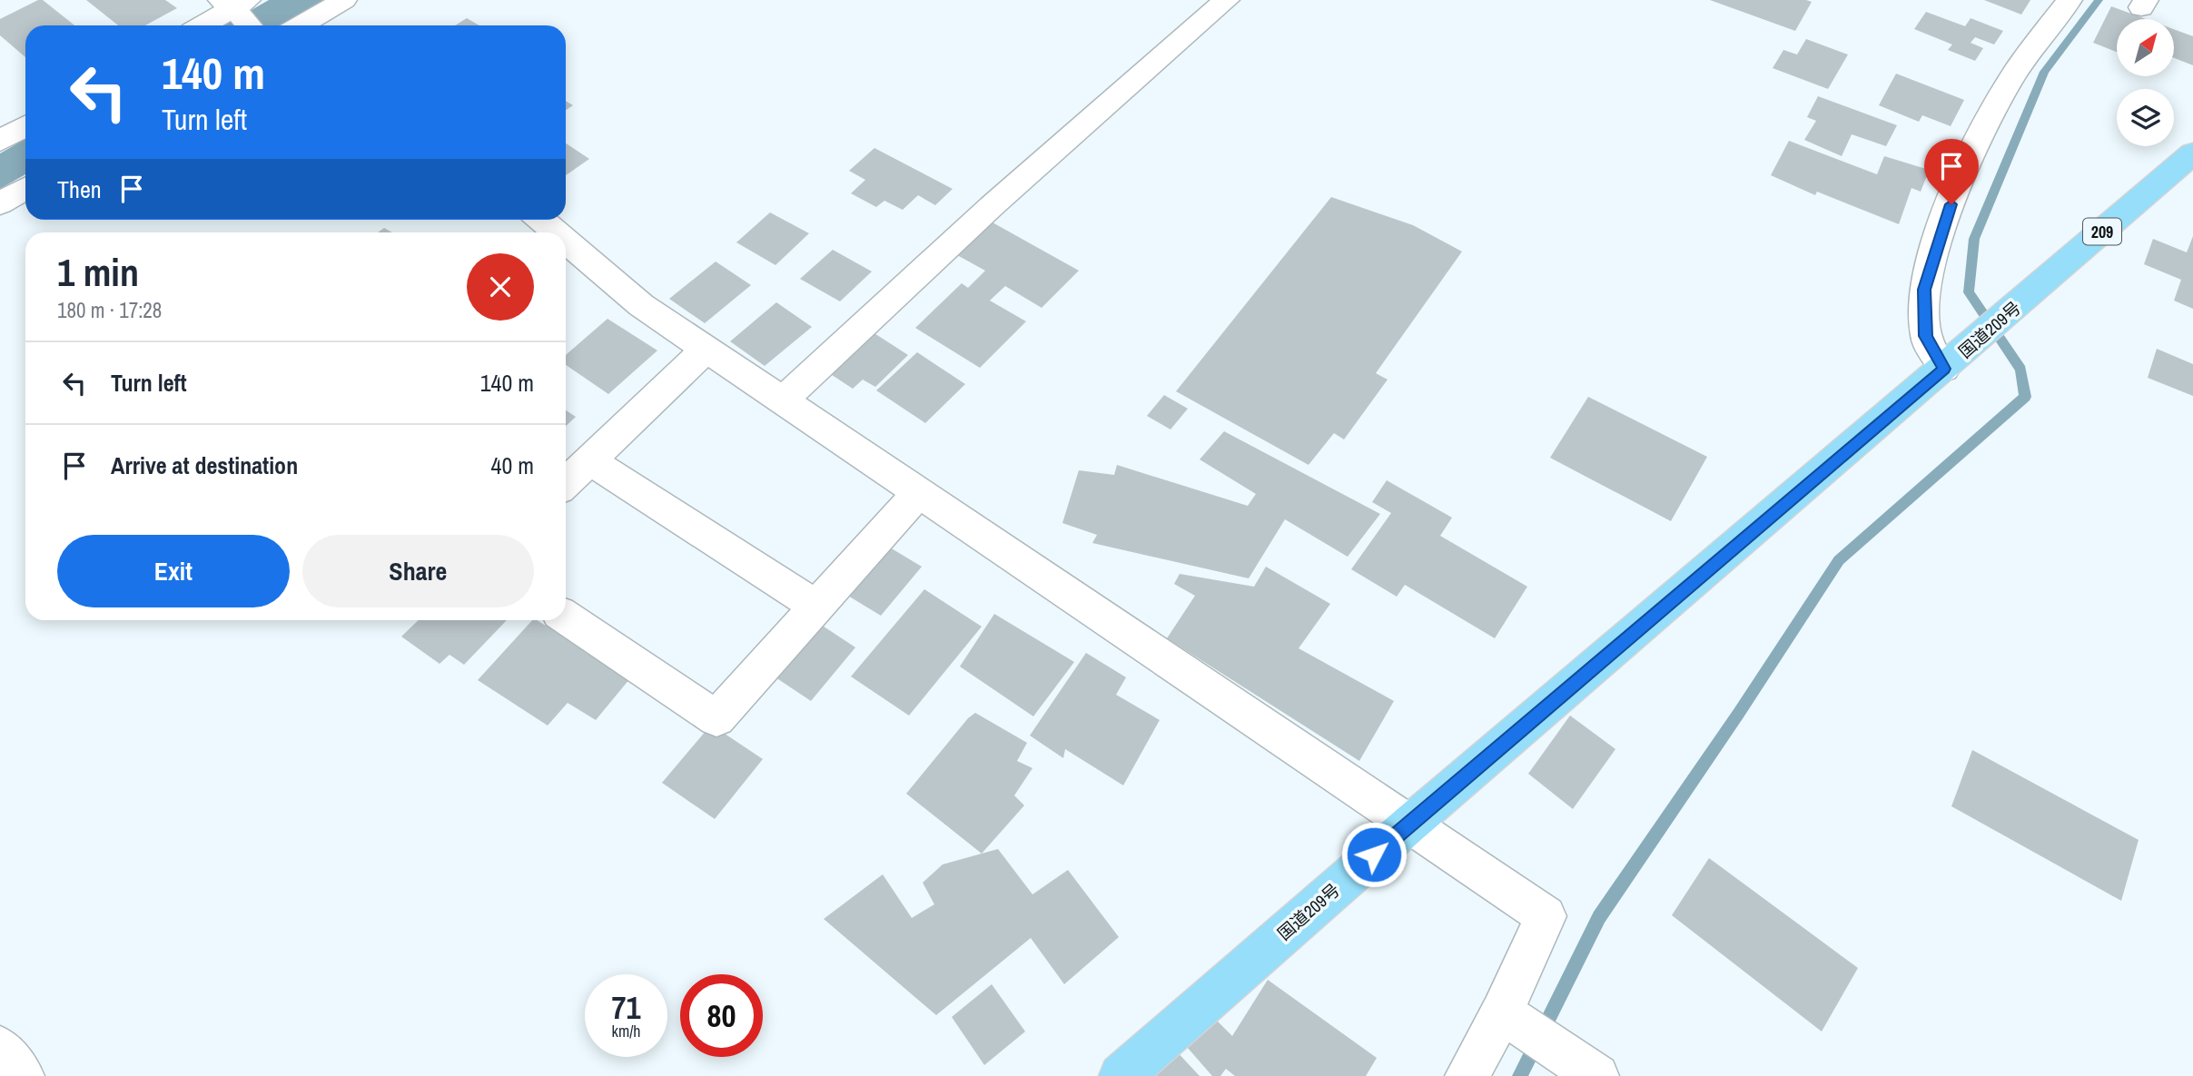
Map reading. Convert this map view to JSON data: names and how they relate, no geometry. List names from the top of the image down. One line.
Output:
{"streets":{"highway":["209","国道209号"]},"north":"top right","page":{"turn":["140 m","Turn left"],"then":"Then","heading":["1 min","180 m · 17:28"],"list":[{"name":"Turn left","value":"140 m"},{"name":"Arrive at destination","value":"40 m"}],"buttons":["Exit","Share"],"speed":"71 km/h","limit":"80"}}
